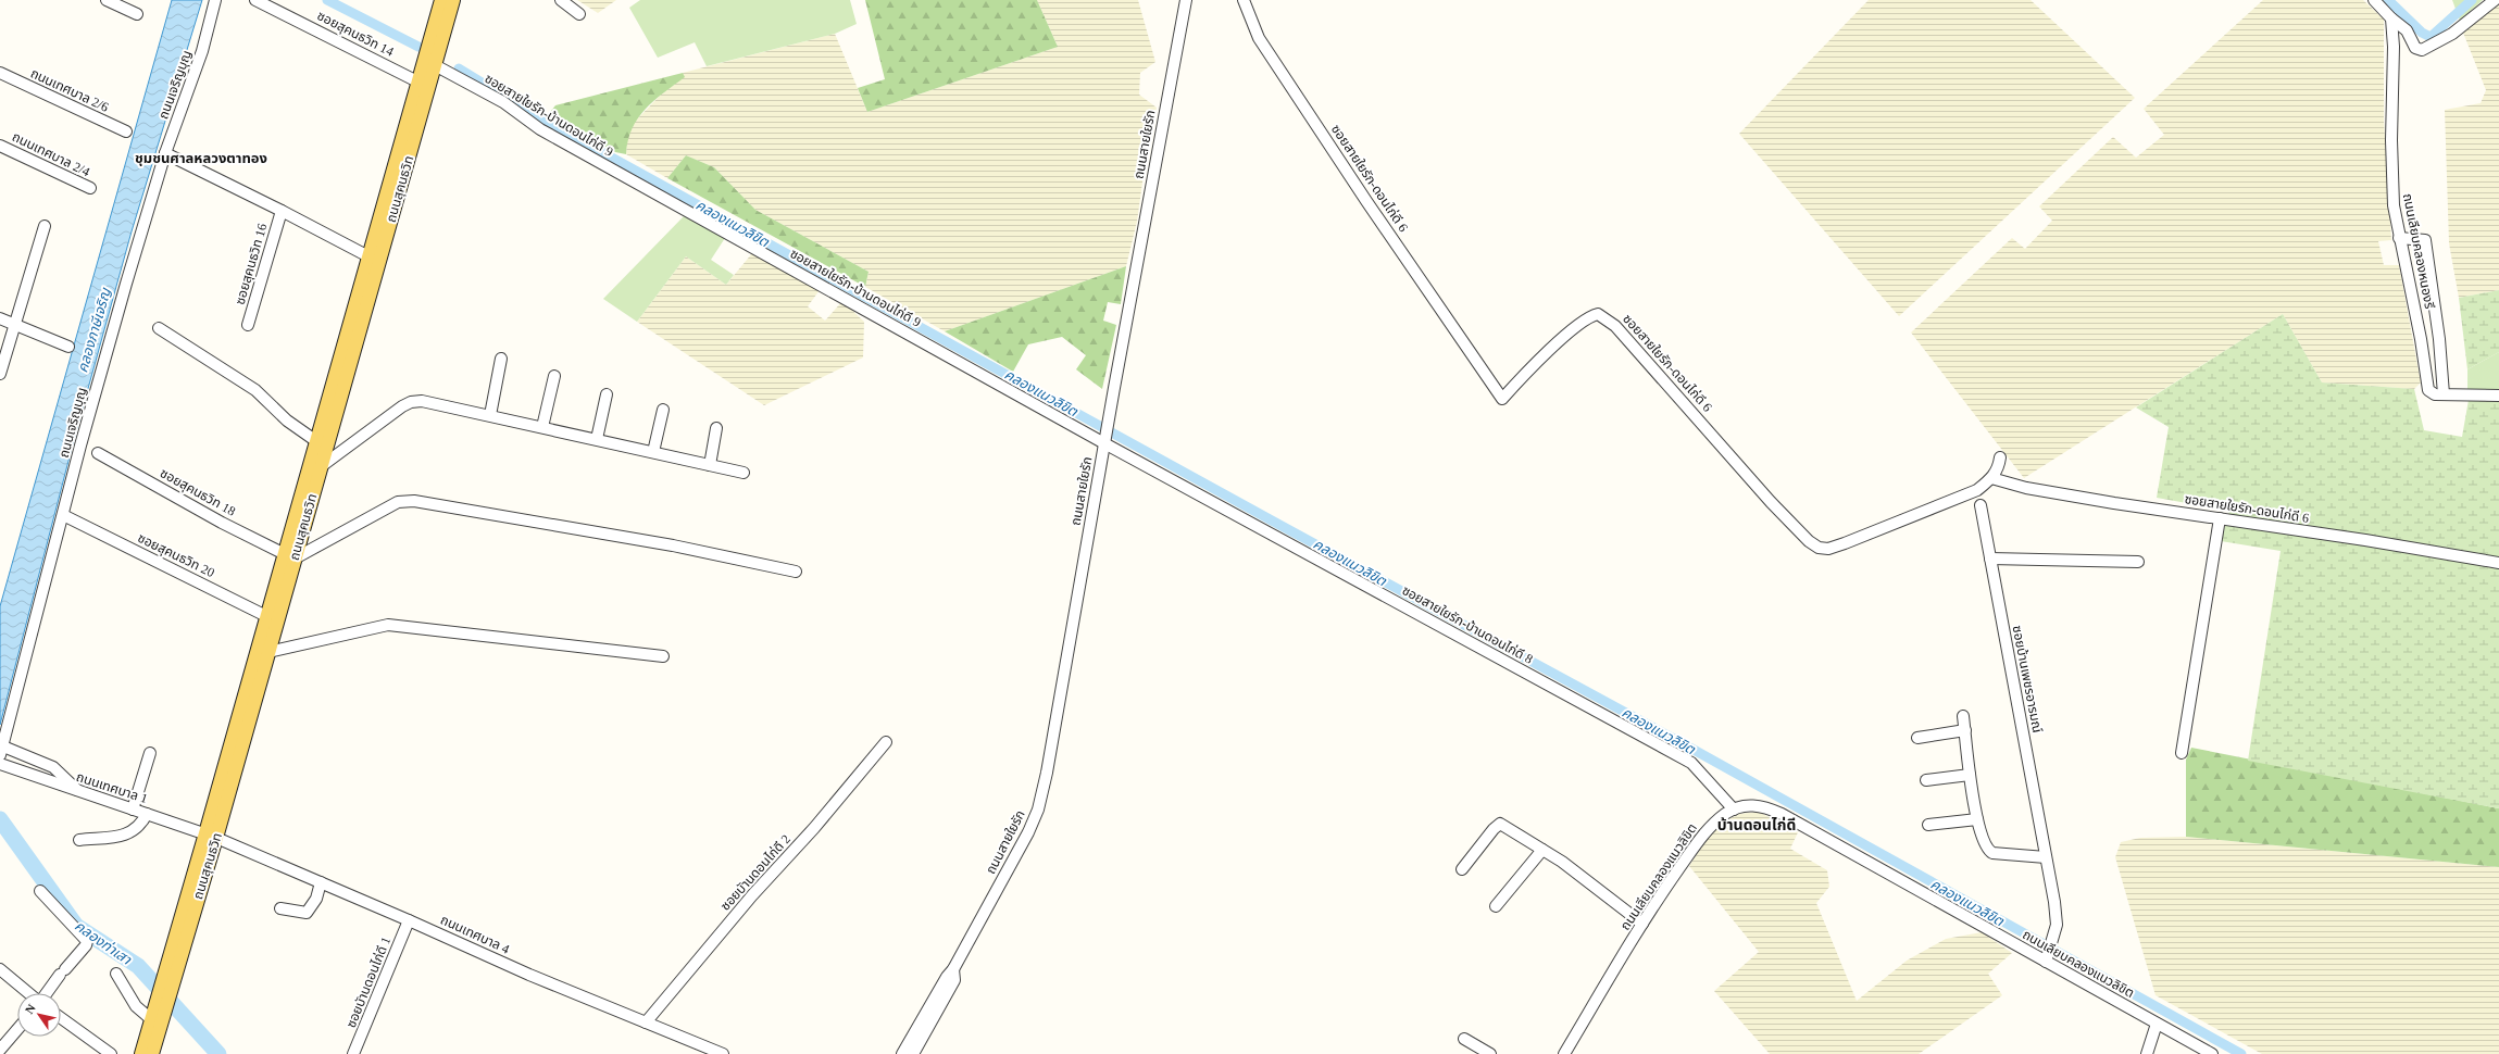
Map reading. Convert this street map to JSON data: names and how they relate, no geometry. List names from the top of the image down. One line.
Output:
{"streets":{"main road":["ถนนสุคนธวิท"],"street":["ซอยสุคนธวิท 14","ถนนเจริญบุญ","ถนนเทศบาล 2/6","ซอยสายใยรัก-บ้านดอนไก่ดี 9","ถนนสายใยรัก","ถนนเทศบาล 2/4","ซอยสายใยรัก-ดอนไก่ดี 6","ถนนเลียบคลองหนองรี","ซอยสุคนธวิท 16","ซอยสุคนธวิท 18","ซอยสุคนธวิท 20","ซอยสายใยรัก-บ้านดอนไก่ดี 8","ซอยบ้านเพชรอารมณ์","ถนนเทศบาล 1","ซอยบัานดอนไก่ดี 2","ถนนเลียบคลองแนวลิขิต","ถนนเทศบาล 4","ซอยบัานดอนไก่ดี 1"]},"crossings":[["ซอยสุคนธวิท 14","ถนนสุคนธวิท"],["ถนนเจริญบุญ","ซอยสุคนธวิท 16"],["ถนนเจริญบุญ","ซอยสุคนธวิท 20"],["ซอยสายใยรัก-บ้านดอนไก่ดี 9","ถนนสายใยรัก"],["ซอยสายใยรัก-บ้านดอนไก่ดี 9","ถนนสุคนธวิท"],["ซอยสายใยรัก-บ้านดอนไก่ดี 9","ซอยสายใยรัก-บ้านดอนไก่ดี 8"],["ถนนสายใยรัก","ซอยสายใยรัก-บ้านดอนไก่ดี 8"],["ถนนสุคนธวิท","ซอยสุคนธวิท 16"],["ถนนสุคนธวิท","ซอยสุคนธวิท 18"],["ถนนสุคนธวิท","ซอยสุคนธวิท 20"],["ถนนสุคนธวิท","ถนนเทศบาล 1"],["ถนนสุคนธวิท","ถนนเทศบาล 4"],["ซอยสายใยรัก-บ้านดอนไก่ดี 8","ถนนเลียบคลองแนวลิขิต"],["ซอยบ้านเพชรอารมณ์","ถนนเลียบคลองแนวลิขิต"],["ถนนเทศบาล 1","ถนนเทศบาล 4"],["ซอยบัานดอนไก่ดี 2","ถนนเทศบาล 4"],["ถนนเทศบาล 4","ซอยบัานดอนไก่ดี 1"]],"districts":["ชุมชนศาลหลวงตาทอง","บ้านดอนไก่ดี"],"water":["คลองแนวลิขิต","คลองภาษีเจริญ","คลองท่าเสา"],"north":"top left"}
